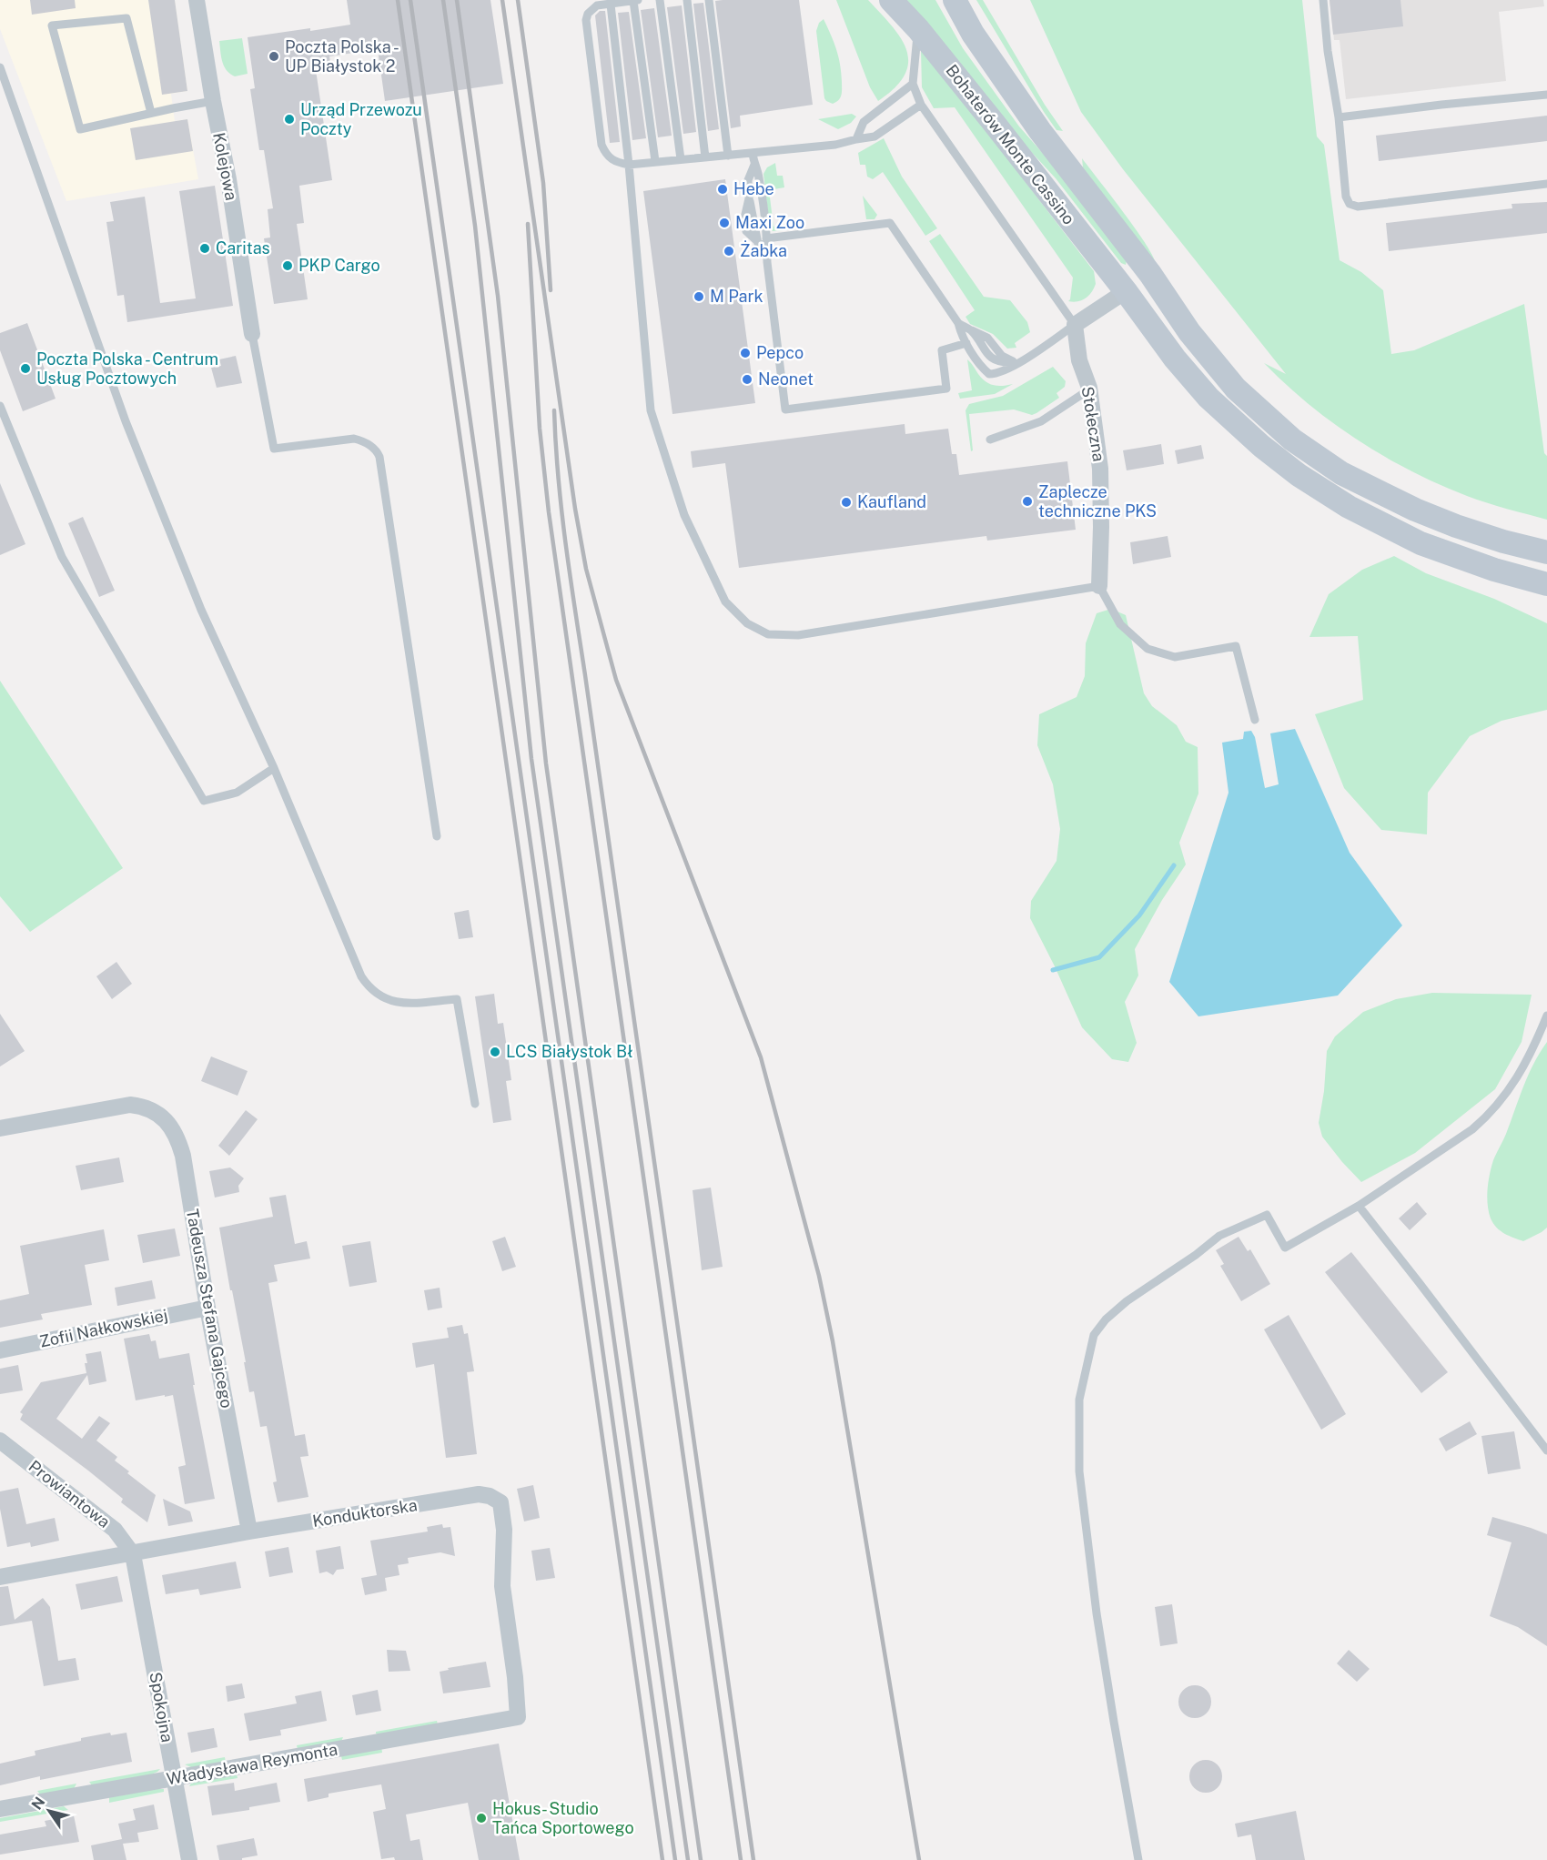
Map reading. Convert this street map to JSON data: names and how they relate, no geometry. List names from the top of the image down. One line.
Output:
{"streets":{"street":["Bohaterów Monte Cassino","Kolejowa","Stołeczna","Tadeusza Stefana Gajcego","Zofii Nałkowskiej","Prowiantowa","Konduktorska","Spokojna","Władysława Reymonta"]},"crossings":[["Tadeusza Stefana Gajcego","Zofii Nałkowskiej"],["Tadeusza Stefana Gajcego","Konduktorska"],["Prowiantowa","Konduktorska"],["Prowiantowa","Spokojna"],["Konduktorska","Spokojna"],["Konduktorska","Władysława Reymonta"],["Spokojna","Władysława Reymonta"]],"places":["Poczta Polska - UP Białystok 2","Urząd Przewozu Poczty","Hebe","Maxi Zoo","Caritas","Żabka","PKP Cargo","M Park","Pepco","Poczta Polska - Centrum Usług Pocztowych","Neonet","Zaplecze techniczne PKS","Kaufland","LCS Białystok Bł","Hokus- Studio Tańca Sportowego"],"north":"top left"}
